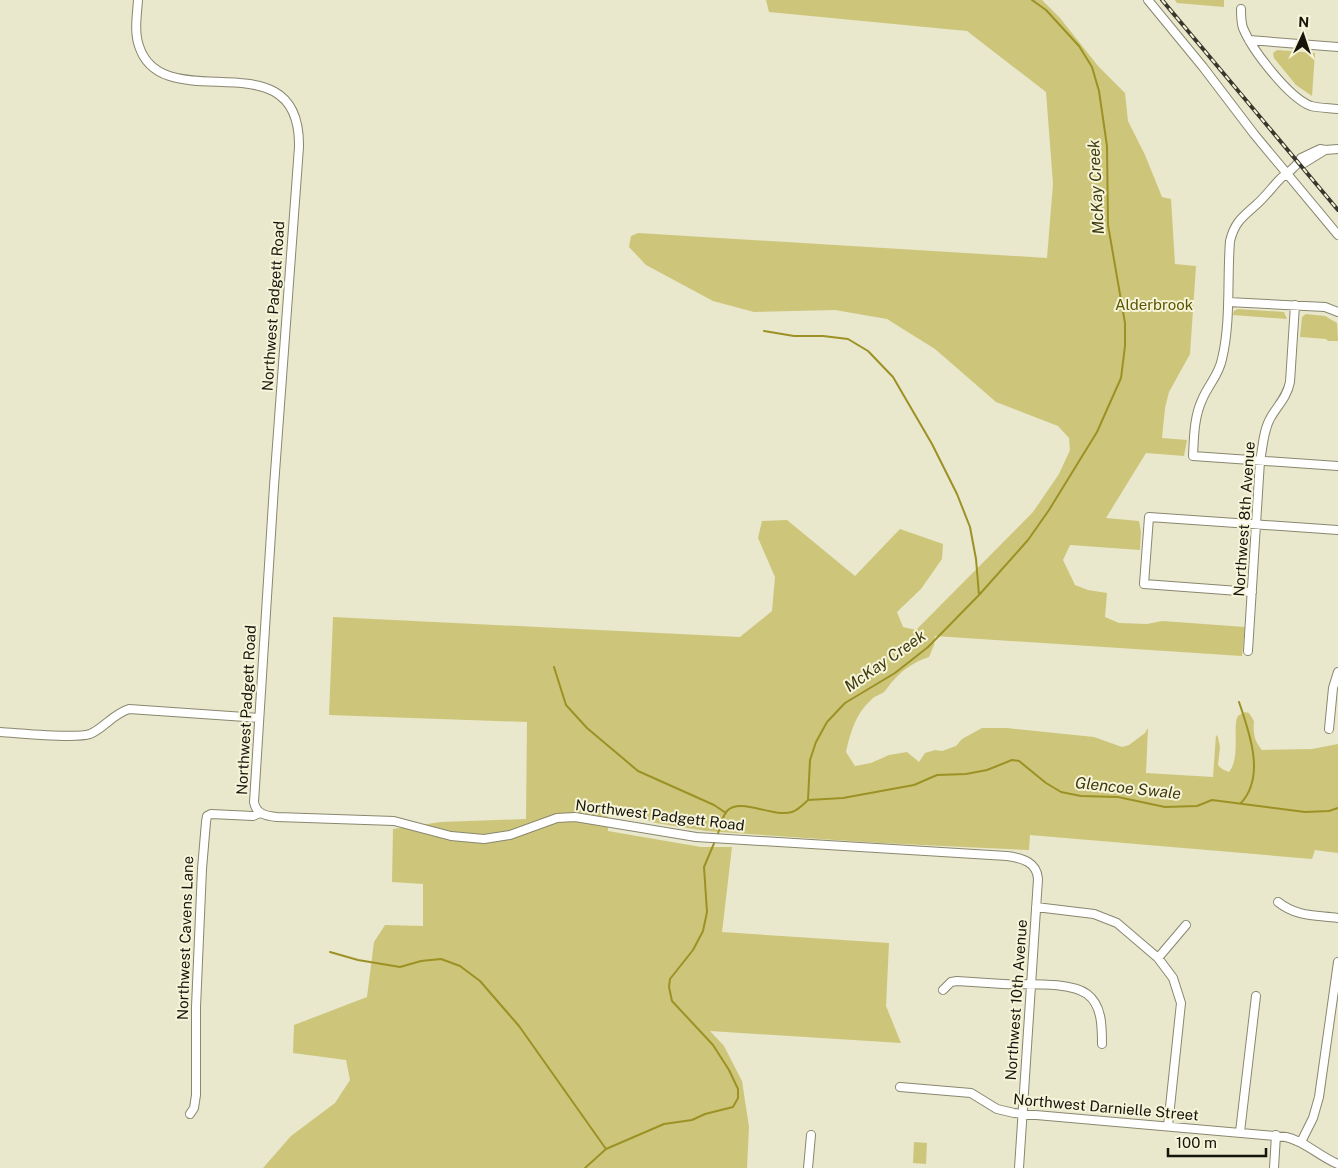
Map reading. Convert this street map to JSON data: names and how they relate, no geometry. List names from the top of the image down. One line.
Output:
{"streets":{"street":["Northwest Padgett Road","Northwest 8th Avenue","Northwest Cavens Lane","Northwest 10th Avenue","Northwest Darnielle Street"]},"crossings":[["Northwest Padgett Road","Northwest Cavens Lane"],["Northwest Padgett Road","Northwest 10th Avenue"],["Northwest 10th Avenue","Northwest Darnielle Street"]],"water":["McKay Creek","Glencoe Swale"],"parks":["Alderbrook"],"scale_bar":"100 m","north":"top"}
